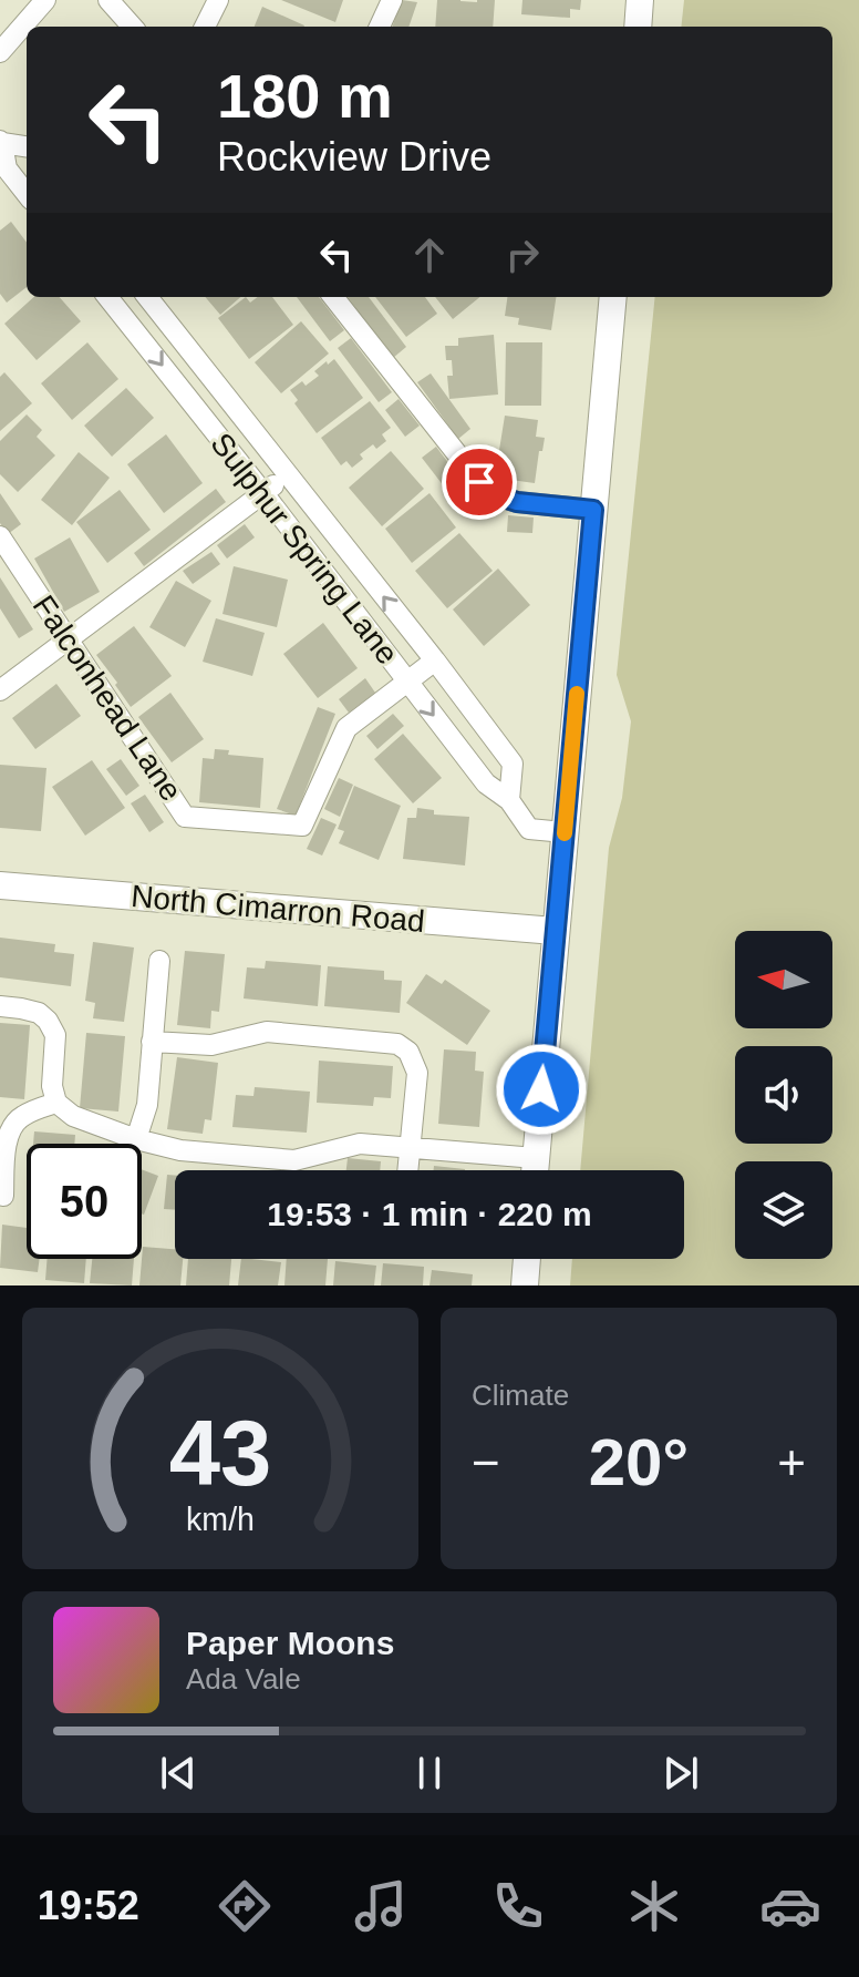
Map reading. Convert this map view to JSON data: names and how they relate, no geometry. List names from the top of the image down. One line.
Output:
{"streets":{"main road":["North Cimarron Road"],"street":["Sulphur Spring Lane","Falconhead Lane"]},"crossings":[["Sulphur Spring Lane","Falconhead Lane"]],"north":"left","page":{"turn":["180 m","Rockview Drive"],"limit":"50","trip":"19:53 · 1 min · 220 m","tile":"Climate","heat":["−","20°","+"],"song":["Paper Moons","Ada Vale"],"tabs":"19:52","gauge":["43","km/h"]}}
